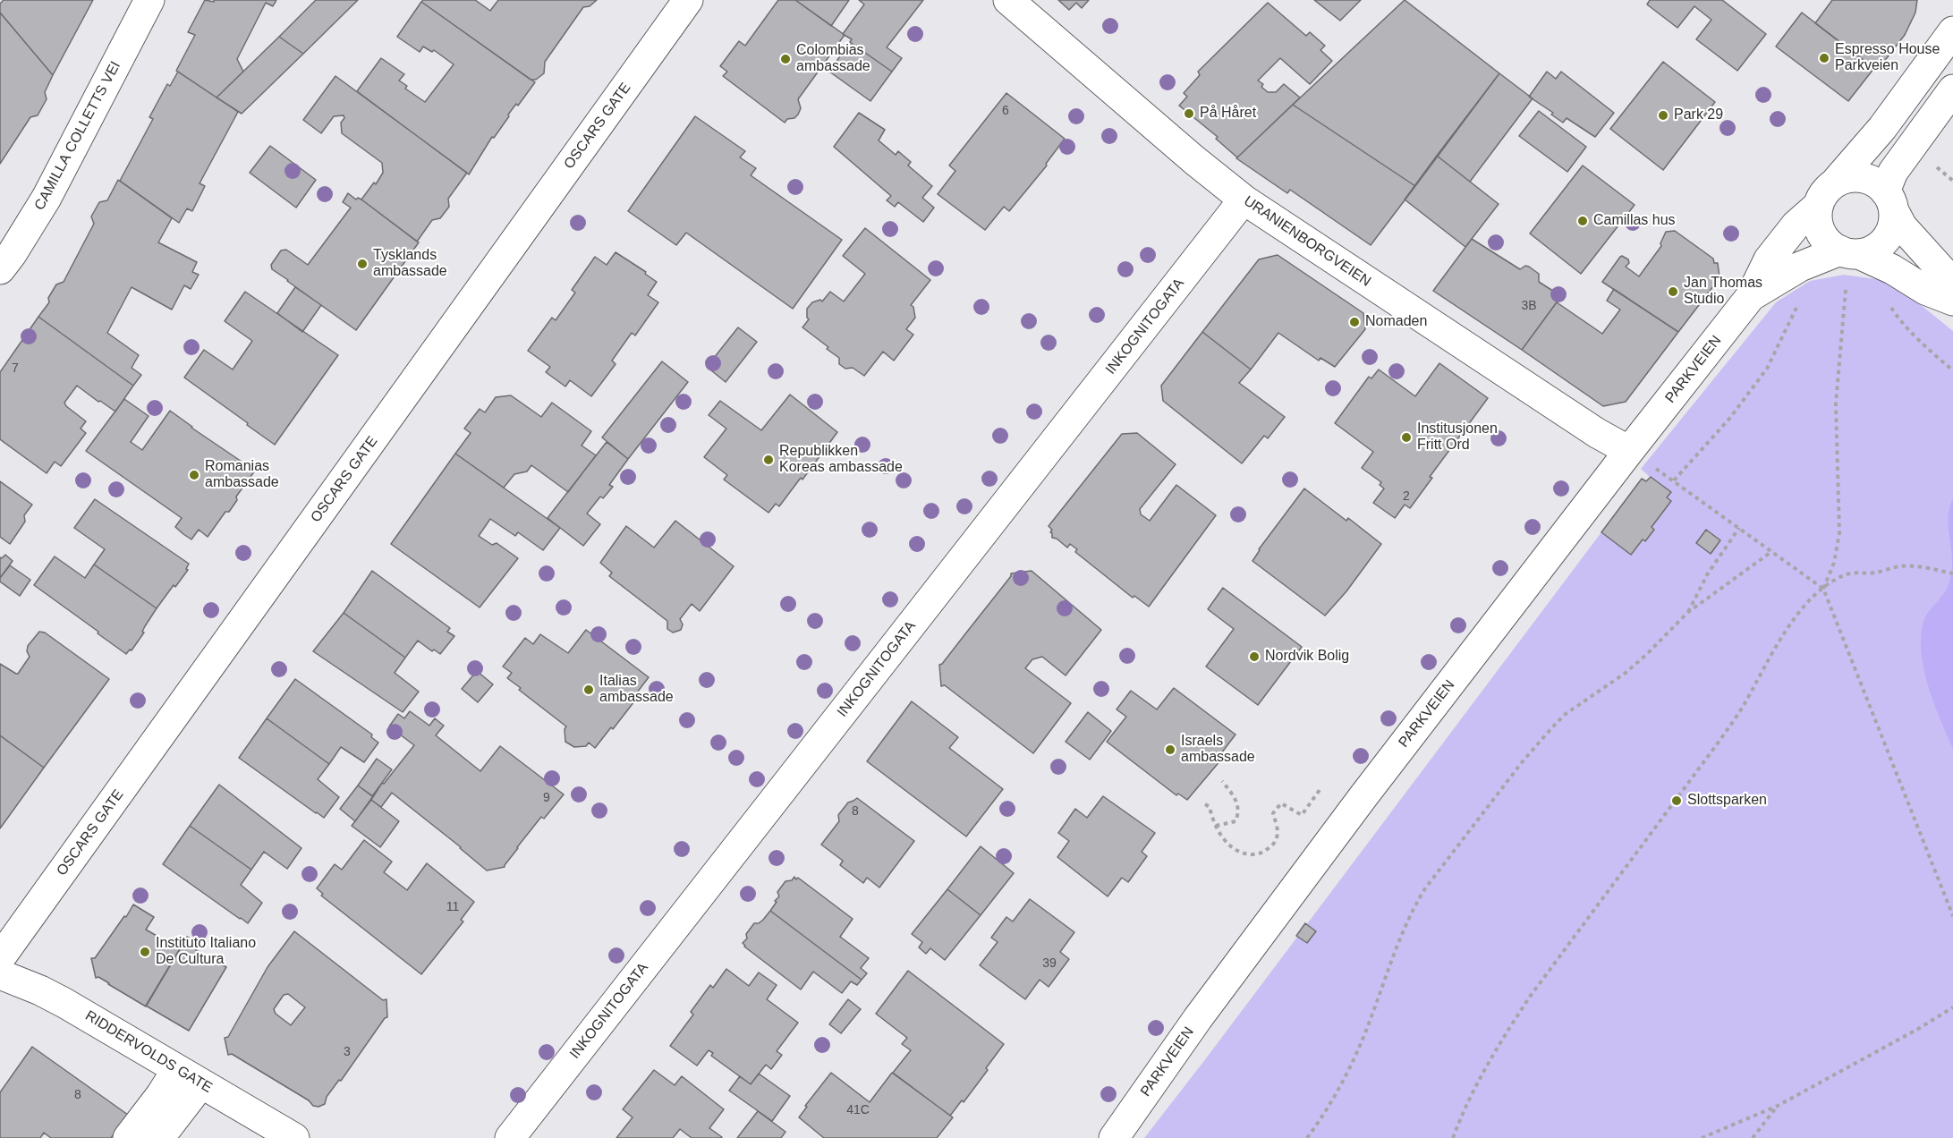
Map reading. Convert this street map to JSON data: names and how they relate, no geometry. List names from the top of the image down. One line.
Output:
{"streets":{"street":["OSCARS GATE","CAMILLA COLLETTS VEI","URANIENBORGVEIEN","INKOGNITOGATA","PARKVEIEN","RIDDERVOLDS GATE"]},"crossings":[["URANIENBORGVEIEN","INKOGNITOGATA"],["URANIENBORGVEIEN","PARKVEIEN"]],"places":["Espresso House Parkveien","Colombias ambassade","På Håret","Park 29","Camillas hus","Tysklands ambassade","Jan Thomas Studio","Nomaden","Institusjonen Fritt Ord","Republikken Koreas ambassade","Romanias ambassade","Nordvik Bolig","Italias ambassade","Israels ambassade","Slottsparken","Instituto Italiano De Cultura"],"house_numbers":["6","3B","7","2","9","8","11","39","3","8","41C"]}
